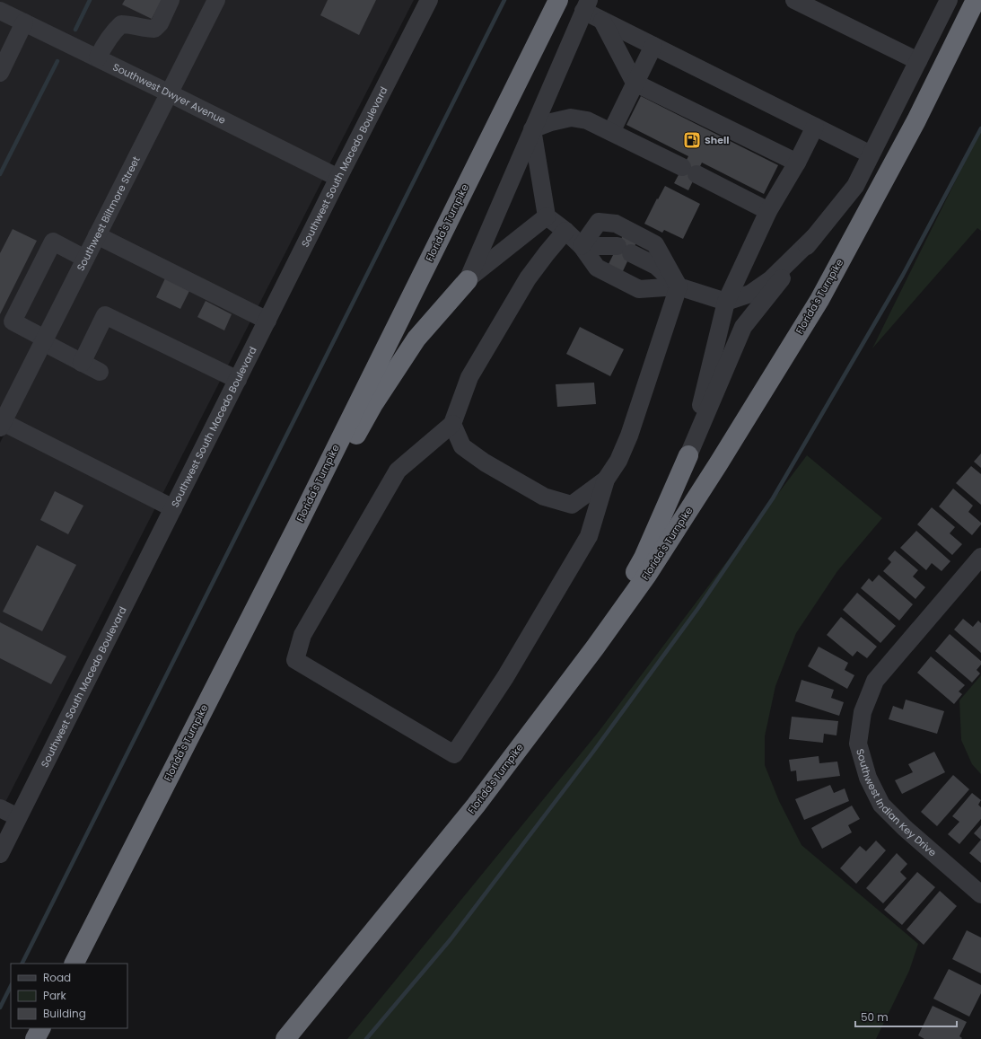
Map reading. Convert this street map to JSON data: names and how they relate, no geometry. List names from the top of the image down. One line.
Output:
{"streets":{"highway":["Florida's Turnpike"],"street":["Southwest Dwyer Avenue","Southwest South Macedo Boulevard","Southwest Biltmore Street","Southwest Indian Key Drive"]},"crossings":[["Southwest Dwyer Avenue","Southwest South Macedo Boulevard"],["Southwest Dwyer Avenue","Southwest Biltmore Street"]],"places":{"fuel station":["Shell"]},"legend":["Road","Park","Building"],"scale_bar":"50 m"}
